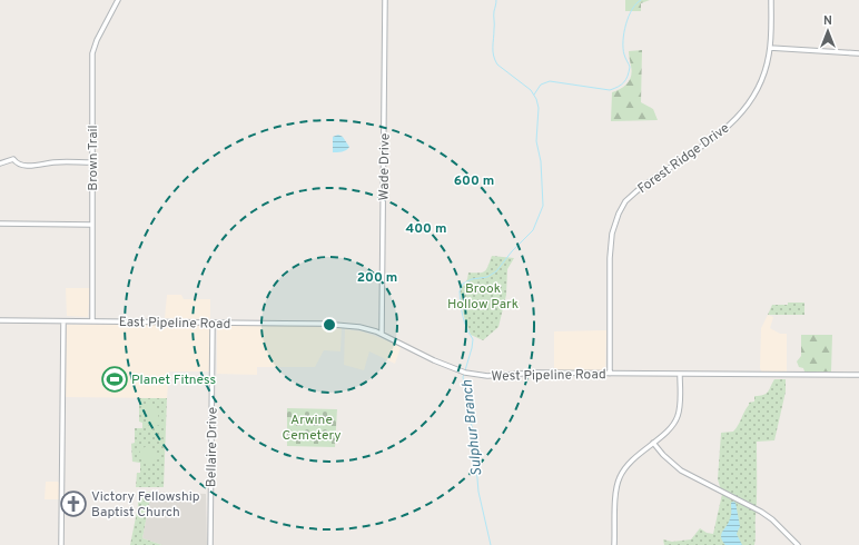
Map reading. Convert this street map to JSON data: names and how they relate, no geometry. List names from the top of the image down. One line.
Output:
{"streets":{"main road":["Brown Trail","Forest Ridge Drive","Wade Drive","East Pipeline Road","West Pipeline Road","Bellaire Drive"]},"crossings":[["Brown Trail","East Pipeline Road"],["Forest Ridge Drive","West Pipeline Road"],["Wade Drive","West Pipeline Road"],["East Pipeline Road","West Pipeline Road"],["East Pipeline Road","Bellaire Drive"]],"water":["Sulphur Branch"],"parks":["Brook Hollow Park","Arwine Cemetery"],"places":{"sports":["Planet Fitness"],"church":["Victory Fellowship Baptist Church"]},"north":"top","rings":["600 m","400 m","200 m"]}
